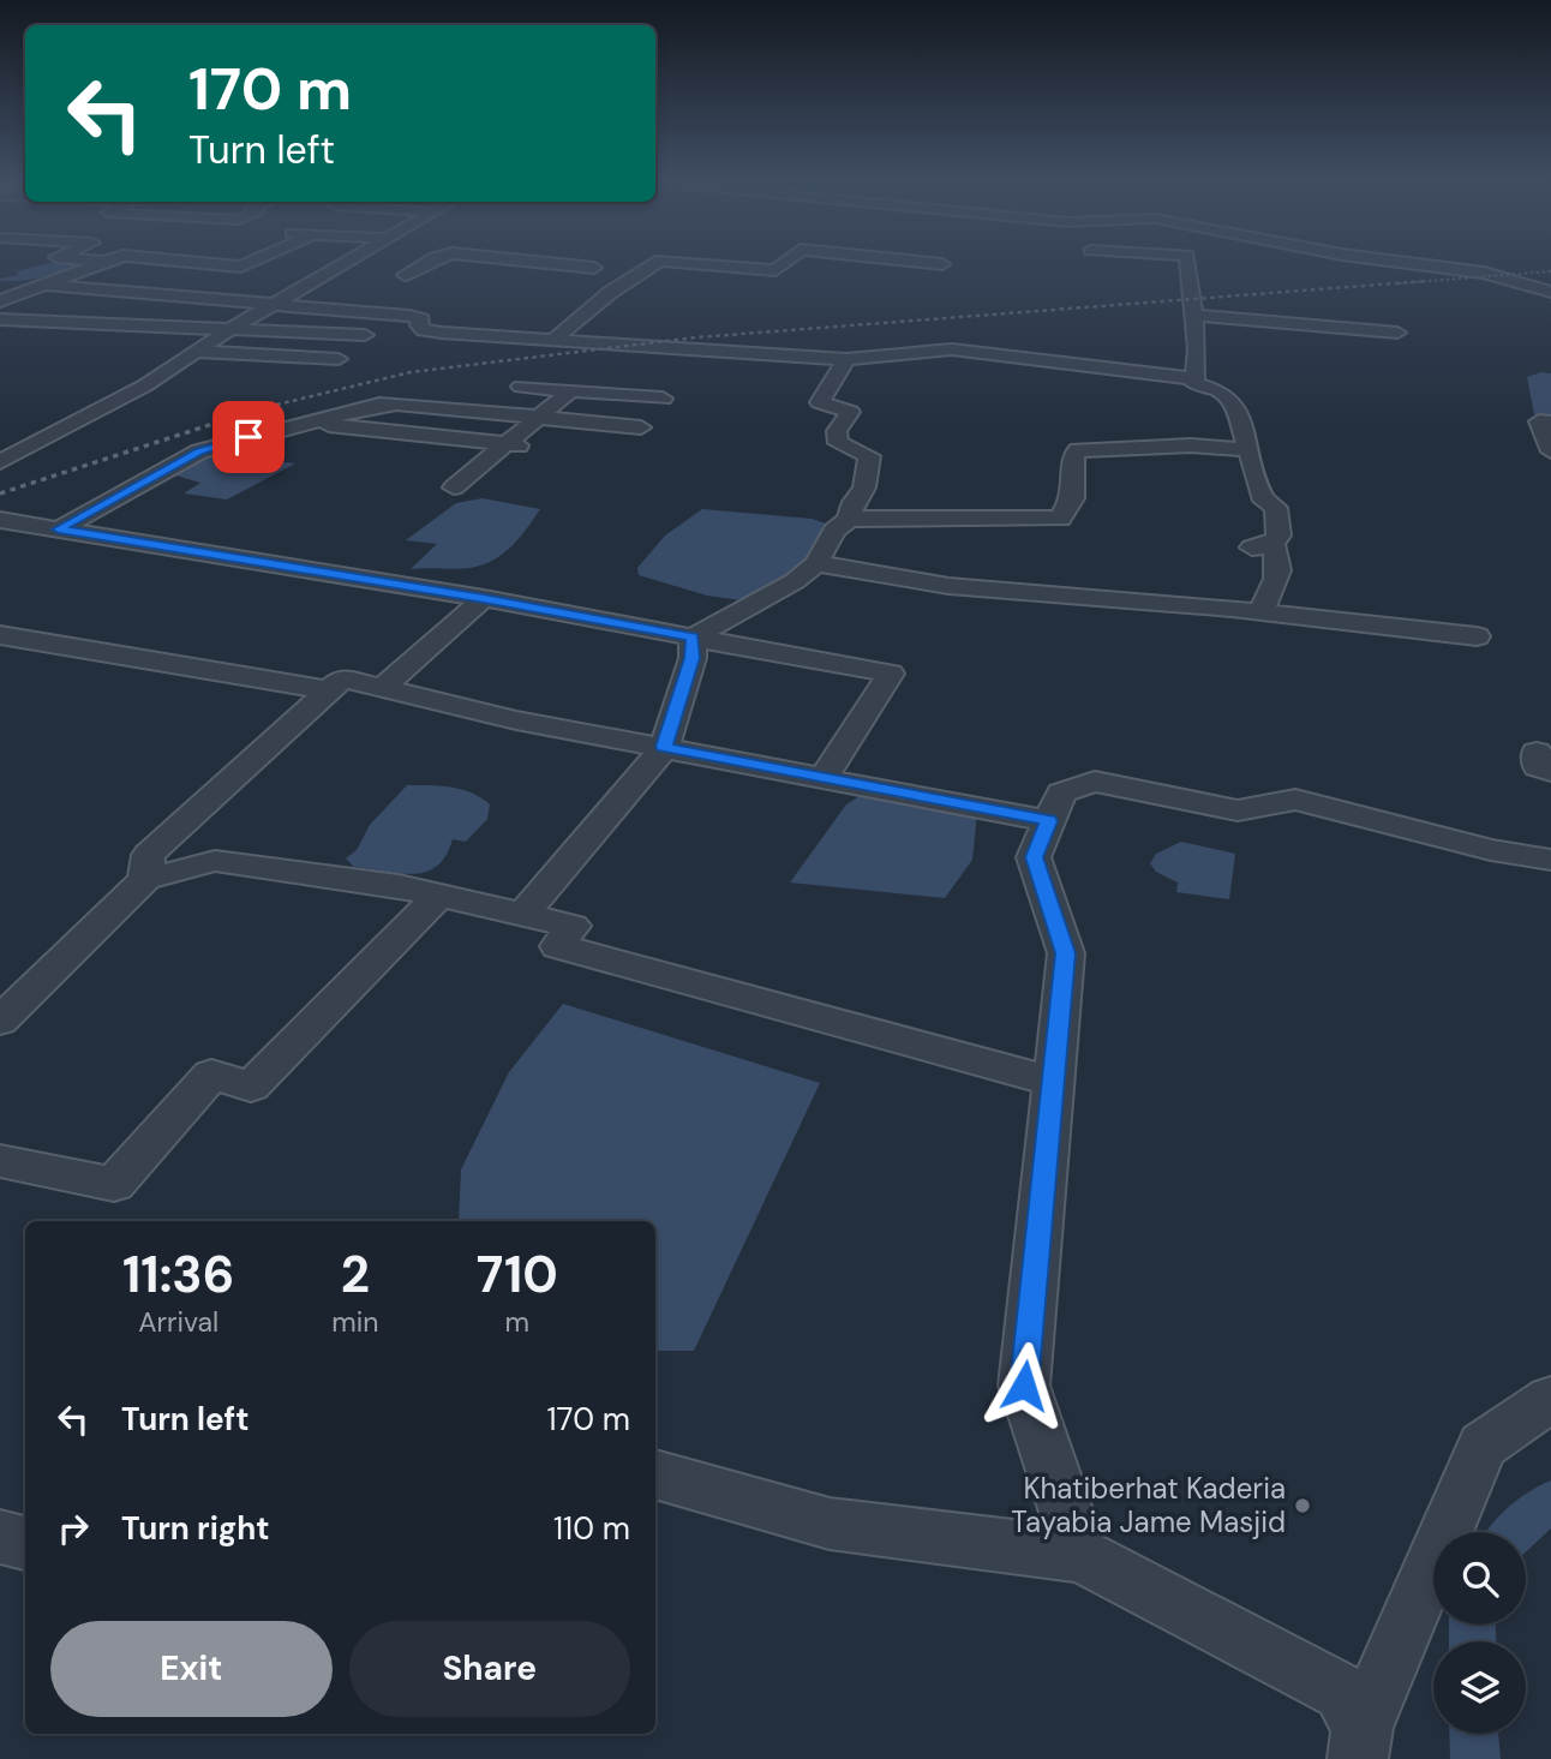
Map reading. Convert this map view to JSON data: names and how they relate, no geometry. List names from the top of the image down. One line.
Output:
{"places":["Khatiberhat Kaderia Tayabia Jame Masjid"],"page":{"turn":["170 m","Turn left"],"eta":["11:36","Arrival","2","min","710","m"],"list":[{"name":"Turn left","value":"170 m"},{"name":"Turn right","value":"110 m"}],"buttons":["Exit","Share"]}}
